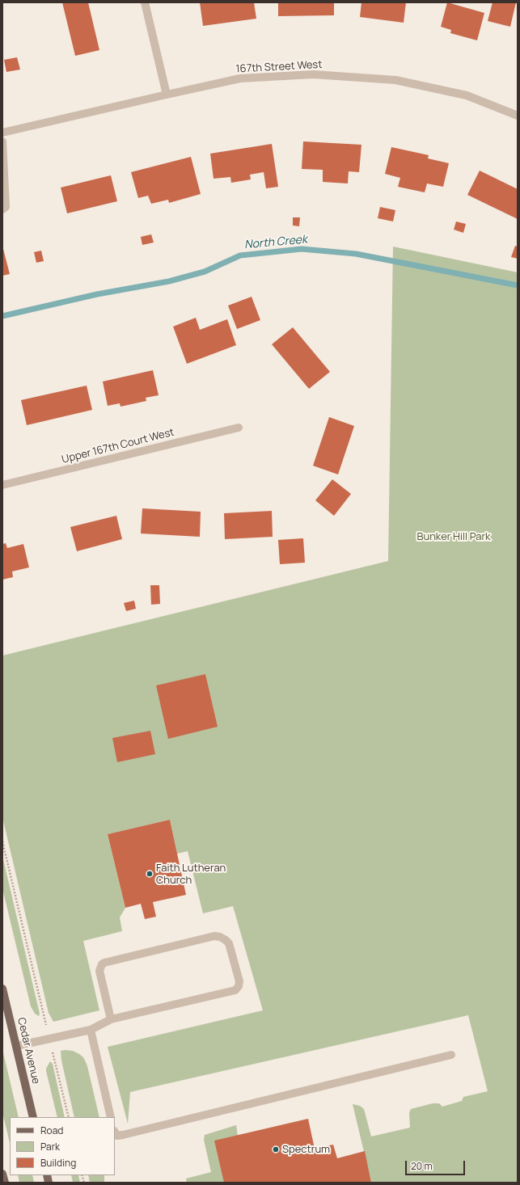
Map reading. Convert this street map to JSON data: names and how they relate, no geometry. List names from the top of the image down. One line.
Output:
{"streets":{"main road":["Cedar Avenue"],"street":["167th Street West","Upper 167th Court West"]},"water":["North Creek"],"parks":["Bunker Hill Park"],"places":["Faith Lutheran Church","Spectrum"],"legend":["Road","Park","Building"],"scale_bar":"20 m"}
